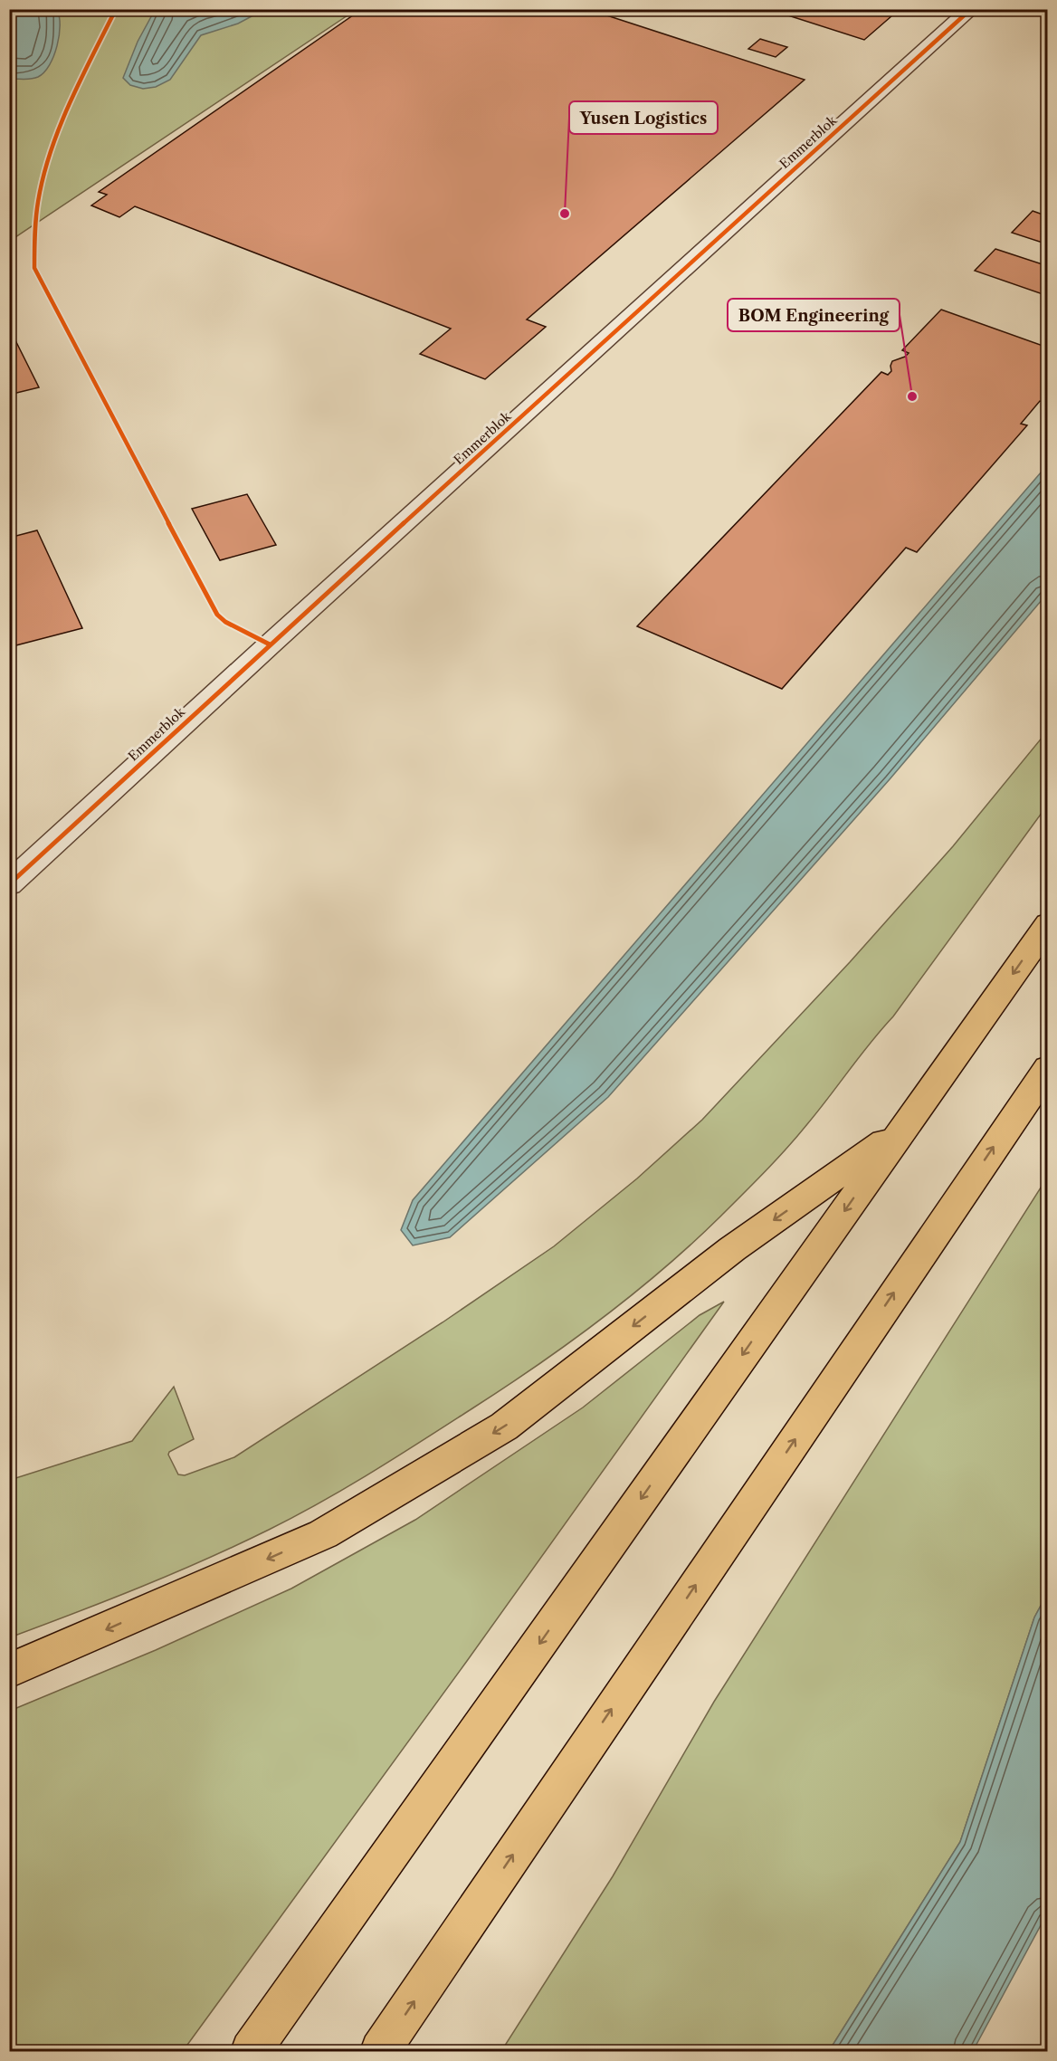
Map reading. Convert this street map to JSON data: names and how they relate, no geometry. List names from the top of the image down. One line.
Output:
{"streets":{"street":["Emmerblok"]},"places":["Yusen Logistics","BOM Engineering"]}
